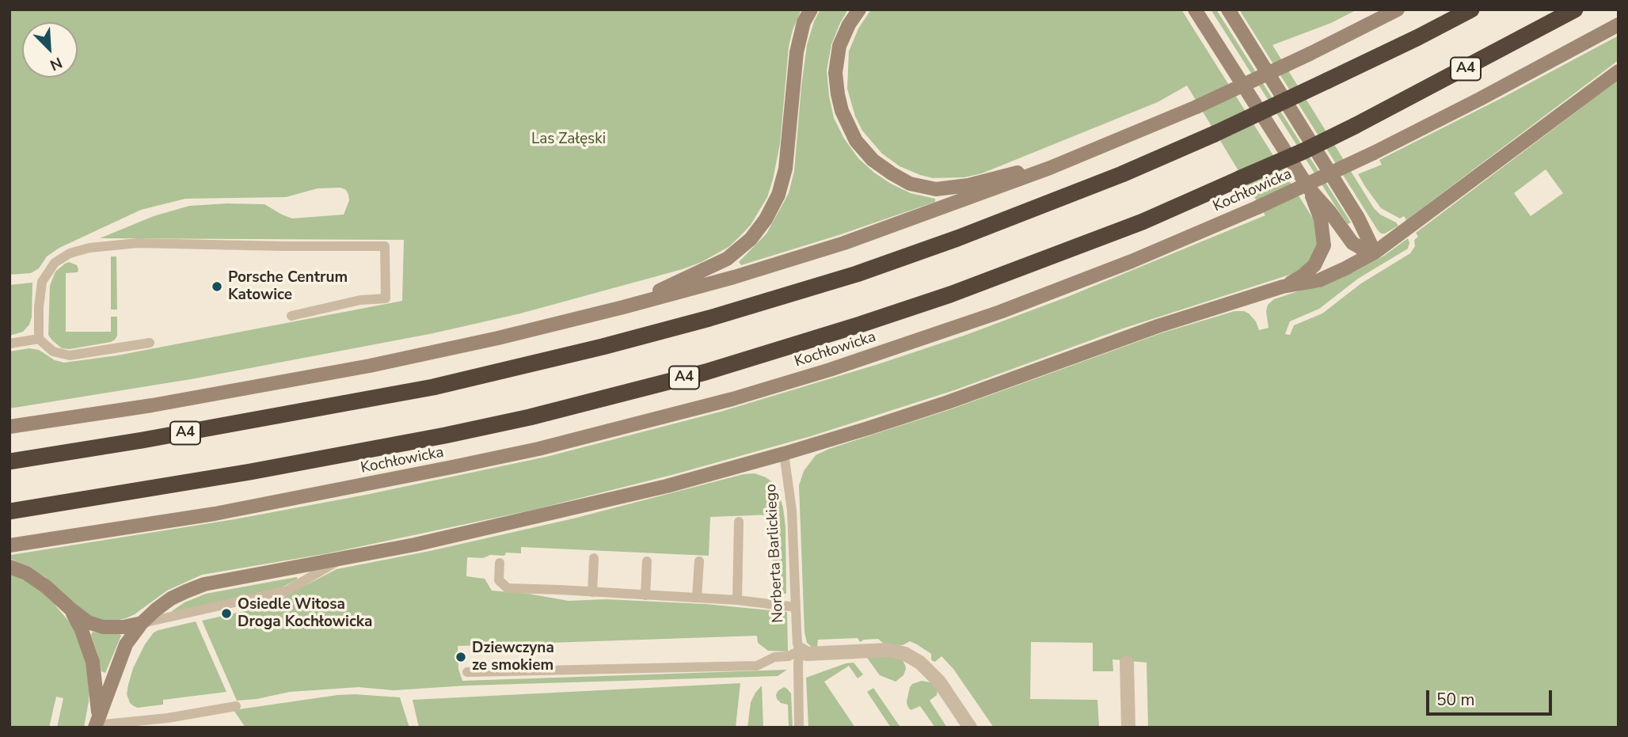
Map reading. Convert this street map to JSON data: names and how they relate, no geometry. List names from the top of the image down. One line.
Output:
{"streets":{"highway":["A4"],"street":["Kochłowicka"],"lane":["Norberta Barlickiego"]},"parks":["Las Załęski"],"places":["Porsche Centrum Katowice","Osiedle Witosa Droga Kochłowicka","Dziewczyna ze smokiem"],"scale_bar":"50 m","north":"bottom right"}
